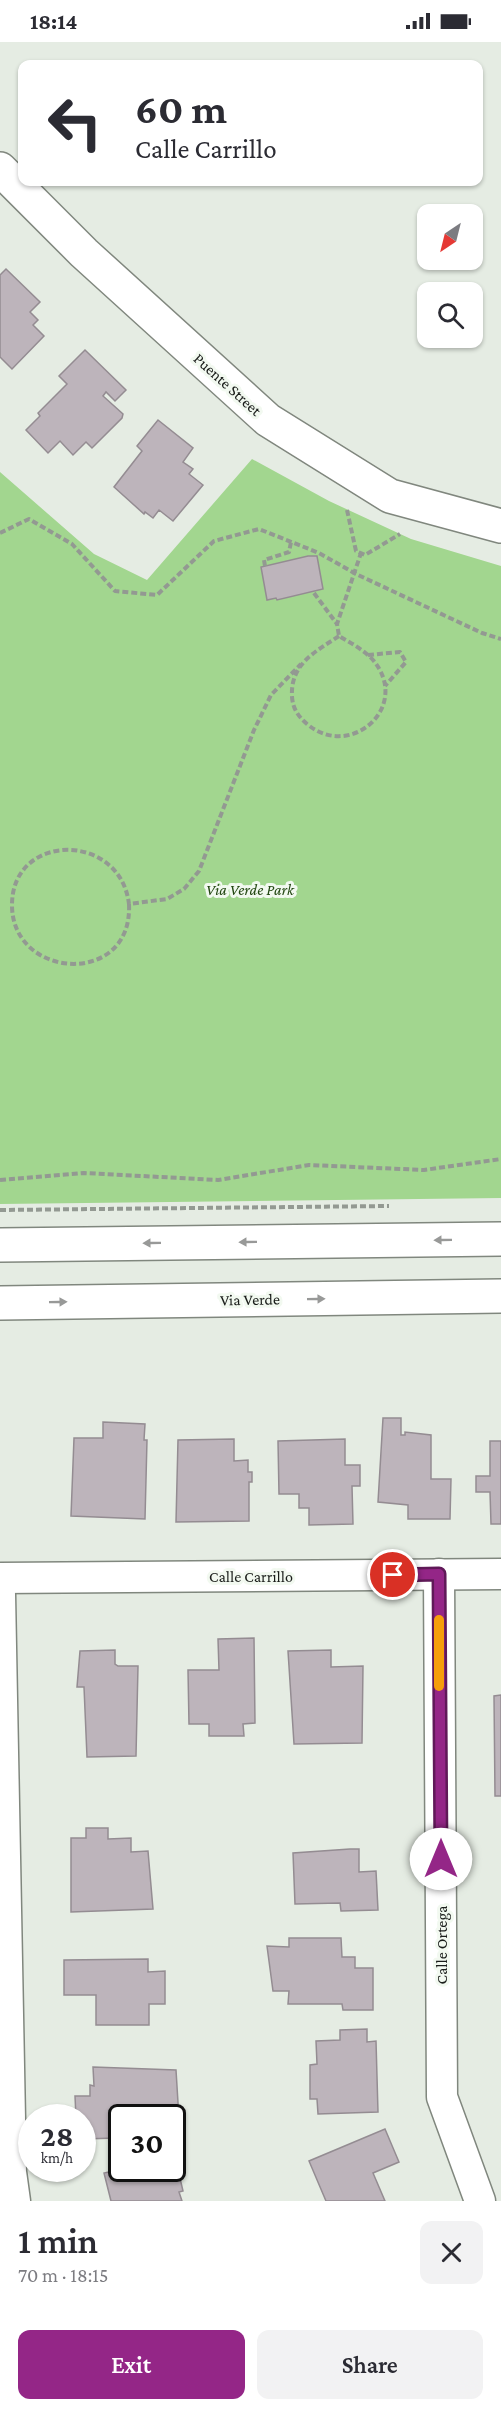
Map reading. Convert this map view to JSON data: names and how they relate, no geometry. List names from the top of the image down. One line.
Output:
{"streets":{"main road":["Puente Street","Via Verde"],"street":["Calle Carrillo","Calle Ortega"]},"crossings":[["Calle Carrillo","Calle Ortega"]],"parks":["Via Verde Park"],"north":"bottom left","page":{"status":"18:14","turn":["60 m","Calle Carrillo"],"speed":"28 km/h","limit":"30","heading":["1 min","70 m · 18:15"],"buttons":["Exit","Share"]}}
